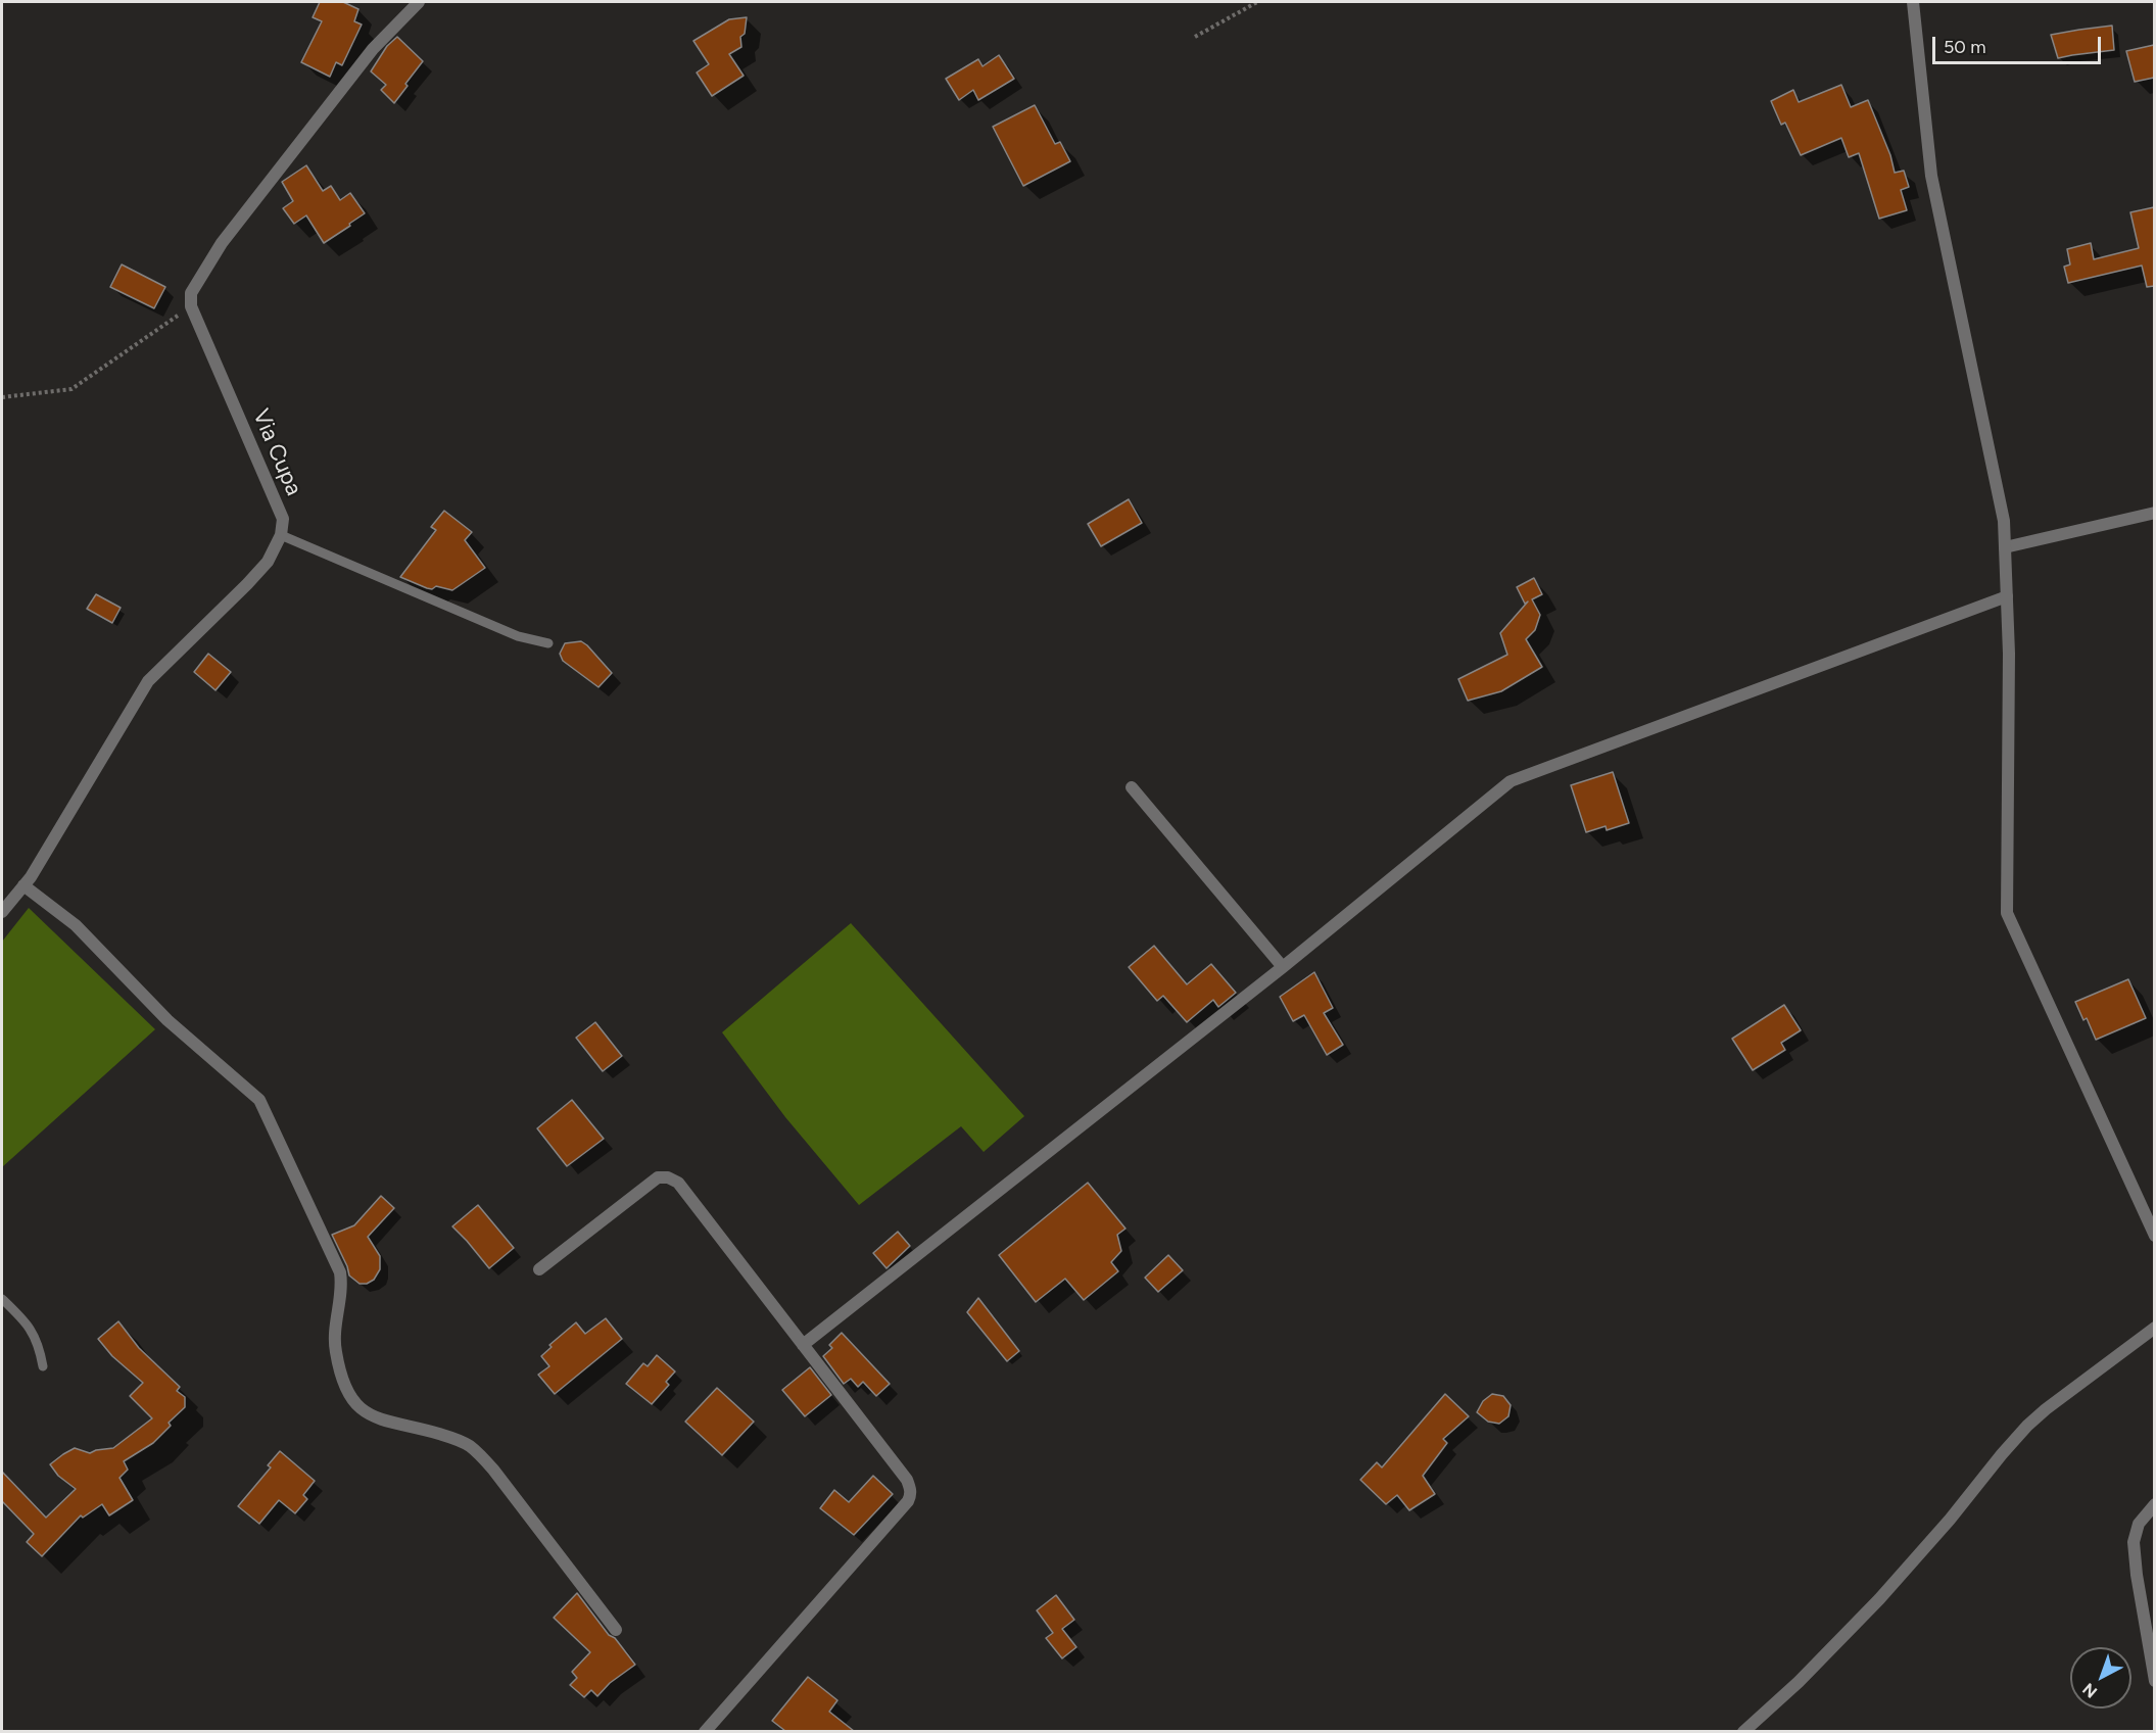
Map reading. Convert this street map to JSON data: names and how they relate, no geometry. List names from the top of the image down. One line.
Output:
{"streets":{"street":["Via Cupa"]},"scale_bar":"50 m","north":"bottom left"}
